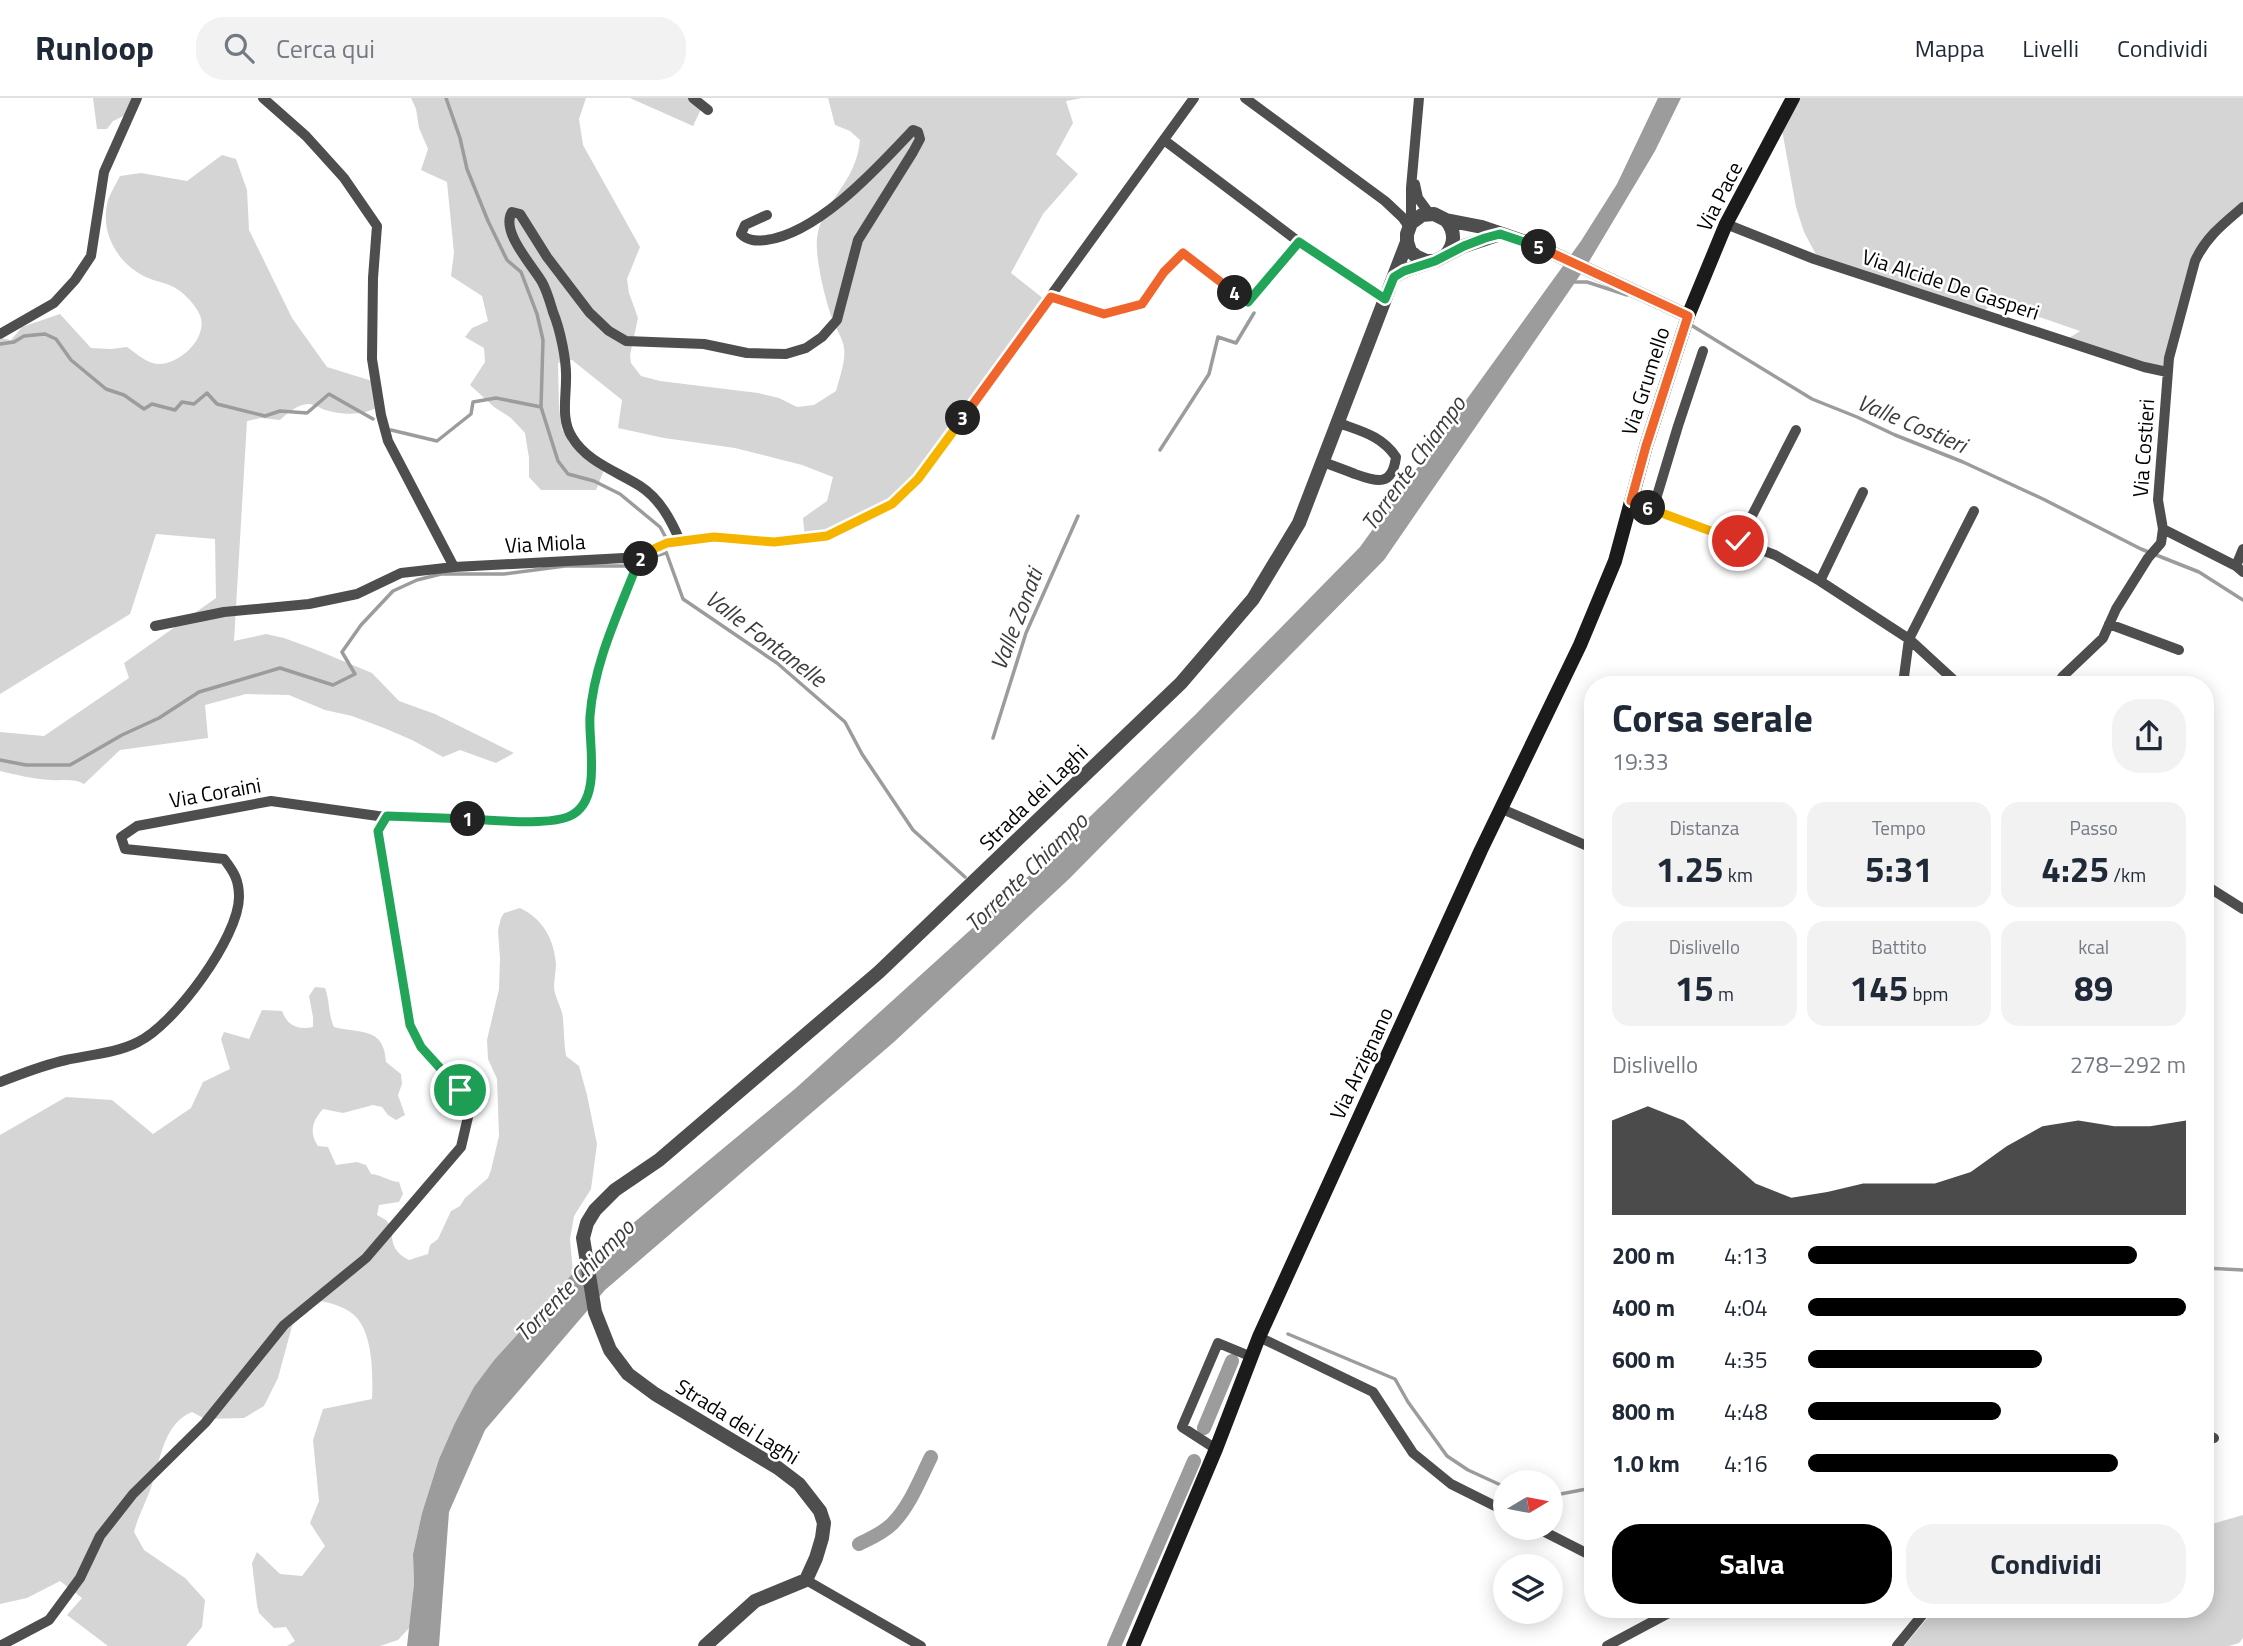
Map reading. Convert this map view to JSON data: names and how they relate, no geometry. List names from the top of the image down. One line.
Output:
{"streets":{"main road":["Via Pace","Via Grumello","Via Arzignano"],"street":["Via Alcide De Gasperi","Via Costieri","Via Miola","Via Coraini","Strada dei Laghi"]},"crossings":[["Via Pace","Via Alcide De Gasperi"],["Via Pace","Via Grumello"],["Via Alcide De Gasperi","Via Costieri"],["Via Grumello","Via Arzignano"],["Via Miola","Via Coraini"]],"water":["Valle Costieri","Torrente Chiampo","Valle Zonati","Valle Fontanelle"],"north":"right","page":{"header":"Runloop","search":"Cerca qui","nav":["Mappa","Livelli","Condividi"],"pins":["5","4","3","6","2","1"],"heading":["Corsa serale","19:33"],"stats":[["Distanza","1.25 km"],["Tempo","5:31"],["Passo","4:25 /km"],["Dislivello","15 m"],["Battito","145 bpm"],["kcal","89"]],"chart":["Dislivello","278–292 m"],"list":[{"name":"200 m","note":"4:13"},{"name":"400 m","note":"4:04"},{"name":"600 m","note":"4:35"},{"name":"800 m","note":"4:48"},{"name":"1.0 km","note":"4:16"}],"buttons":["Salva","Condividi"]}}
